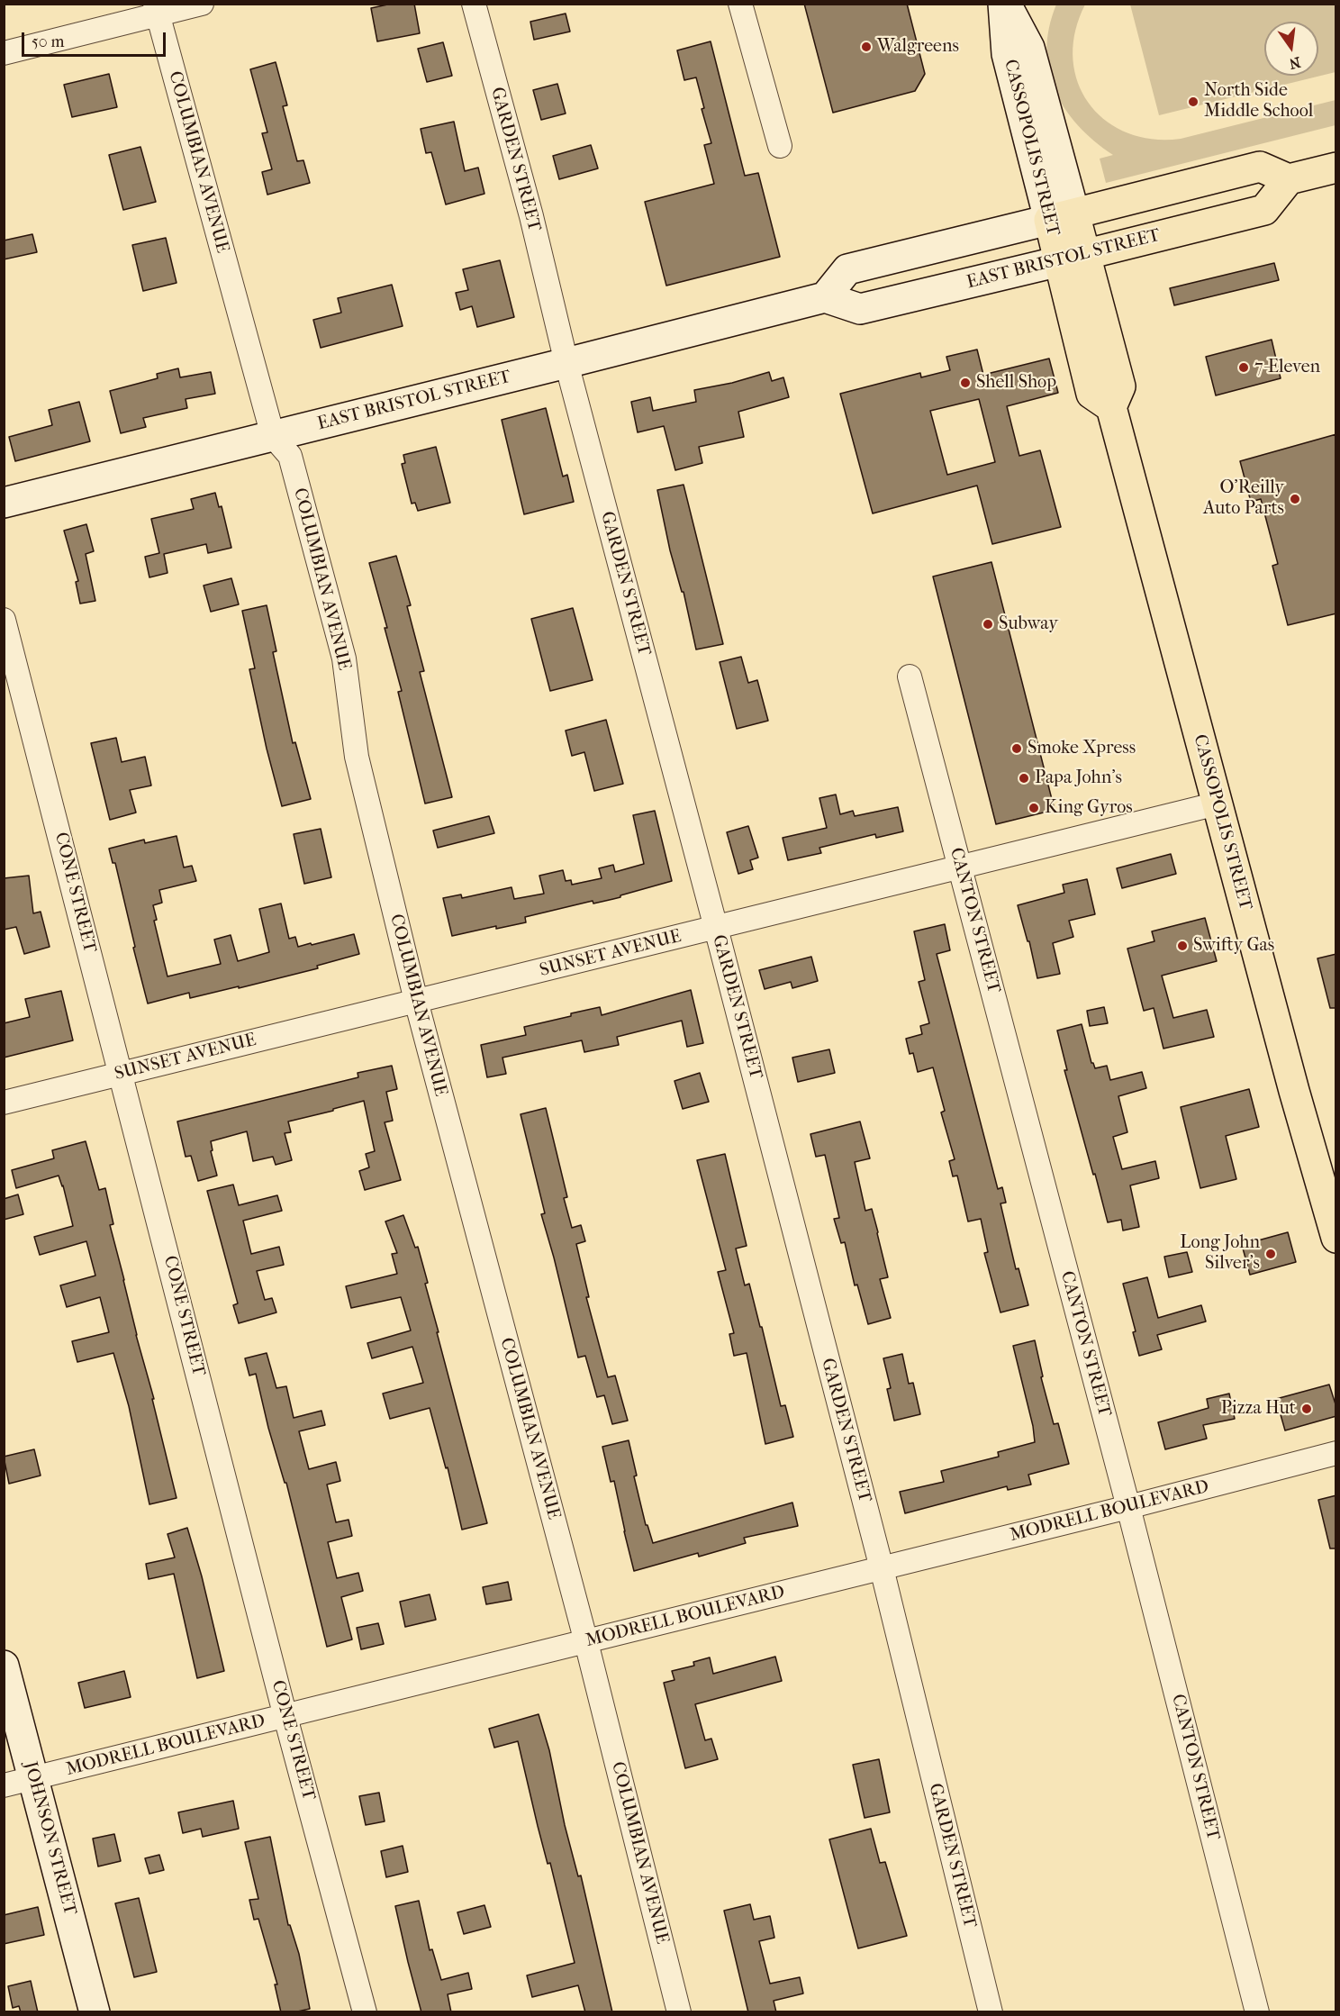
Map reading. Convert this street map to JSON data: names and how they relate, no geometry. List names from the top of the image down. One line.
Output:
{"streets":{"main road":["CASSOPOLIS STREET","EAST BRISTOL STREET","JOHNSON STREET"],"street":["GARDEN STREET","COLUMBIAN AVENUE","CONE STREET","CANTON STREET","SUNSET AVENUE","MODRELL BOULEVARD"]},"crossings":[["CASSOPOLIS STREET","EAST BRISTOL STREET"],["CASSOPOLIS STREET","SUNSET AVENUE"],["GARDEN STREET","EAST BRISTOL STREET"],["GARDEN STREET","SUNSET AVENUE"],["GARDEN STREET","MODRELL BOULEVARD"],["COLUMBIAN AVENUE","EAST BRISTOL STREET"],["COLUMBIAN AVENUE","SUNSET AVENUE"],["COLUMBIAN AVENUE","MODRELL BOULEVARD"],["CONE STREET","SUNSET AVENUE"],["CONE STREET","MODRELL BOULEVARD"],["CANTON STREET","SUNSET AVENUE"],["CANTON STREET","MODRELL BOULEVARD"],["MODRELL BOULEVARD","JOHNSON STREET"]],"places":["Walgreens","North Side Middle School","7-Eleven","Shell Shop","O'Reilly Auto Parts","Subway","Smoke Xpress","Papa John's","King Gyros","Swifty Gas","Long John Silver's","Pizza Hut"],"scale_bar":"50 m","north":"bottom"}
